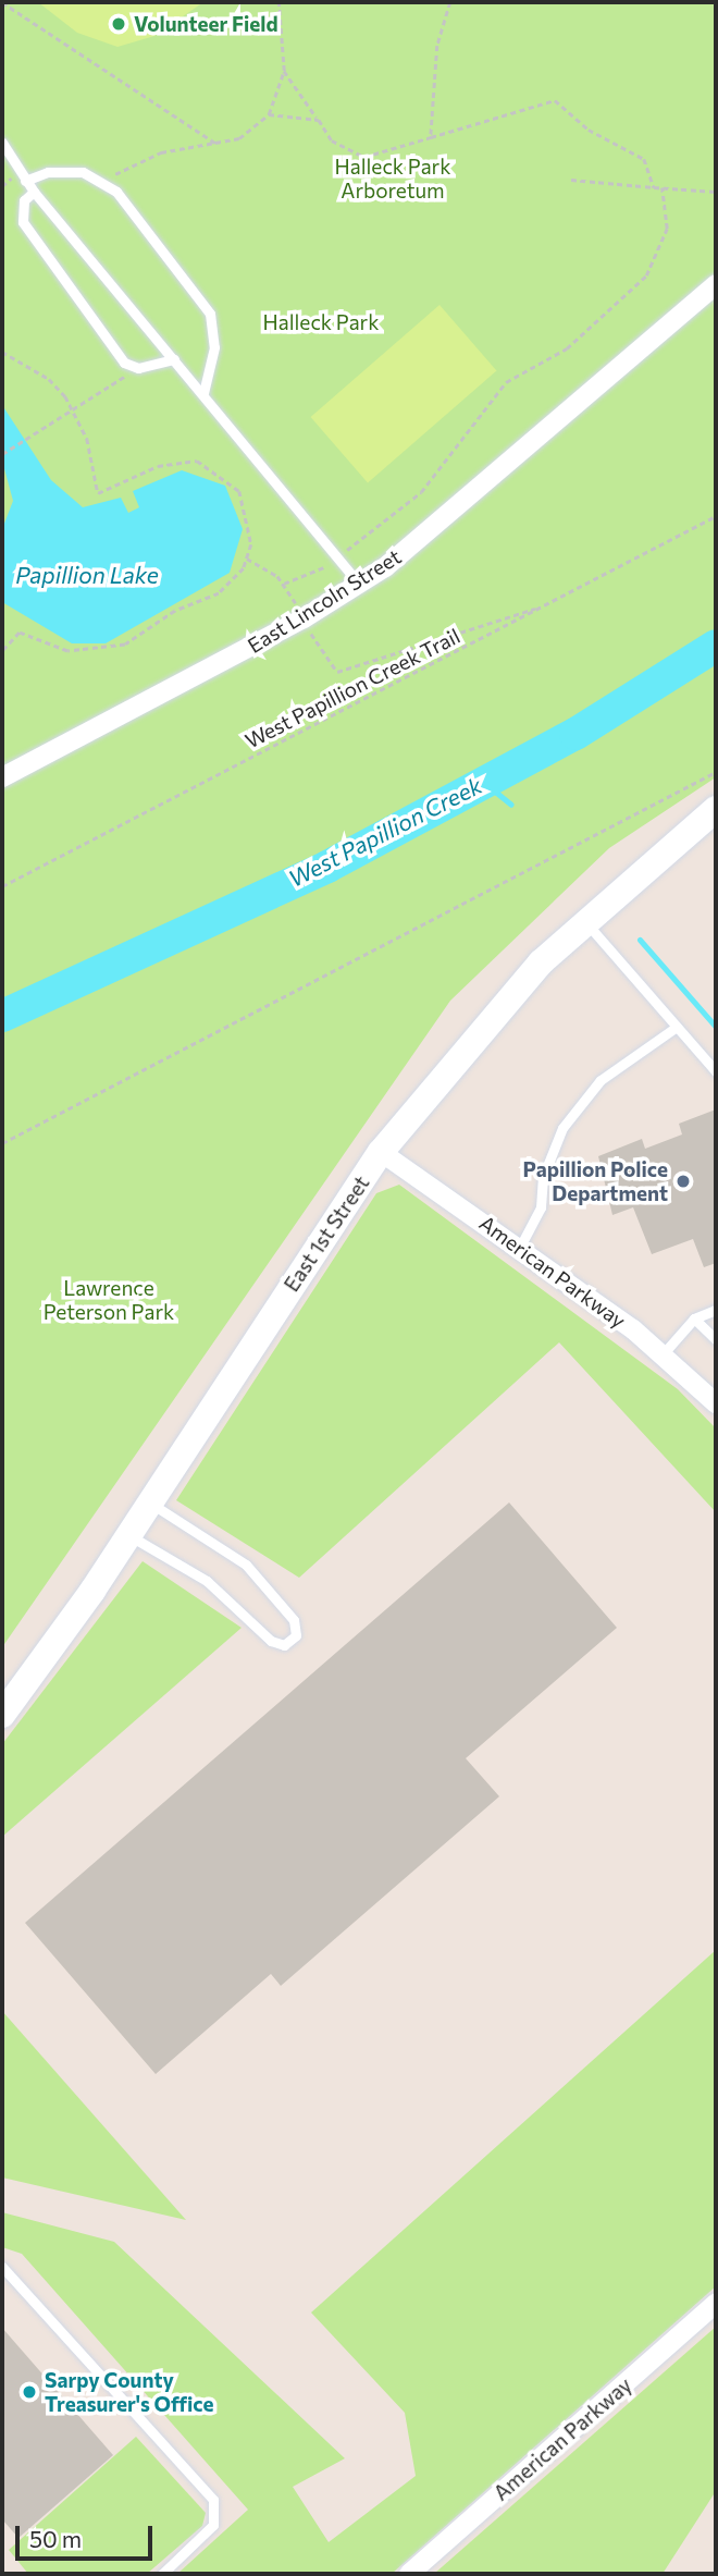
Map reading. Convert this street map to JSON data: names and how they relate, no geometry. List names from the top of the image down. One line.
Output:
{"streets":{"main road":["East 1st Street"],"street":["East Lincoln Street","American Parkway"],"path":["West Papillion Creek Trail"]},"crossings":[["East 1st Street","American Parkway"]],"water":["Papillion Lake","West Papillion Creek"],"parks":["Halleck Park Arboretum","Halleck Park","Lawrence Peterson Park"],"places":["Volunteer Field","Papillion Police Department","Sarpy County Treasurer's Office"],"scale_bar":"50 m"}
